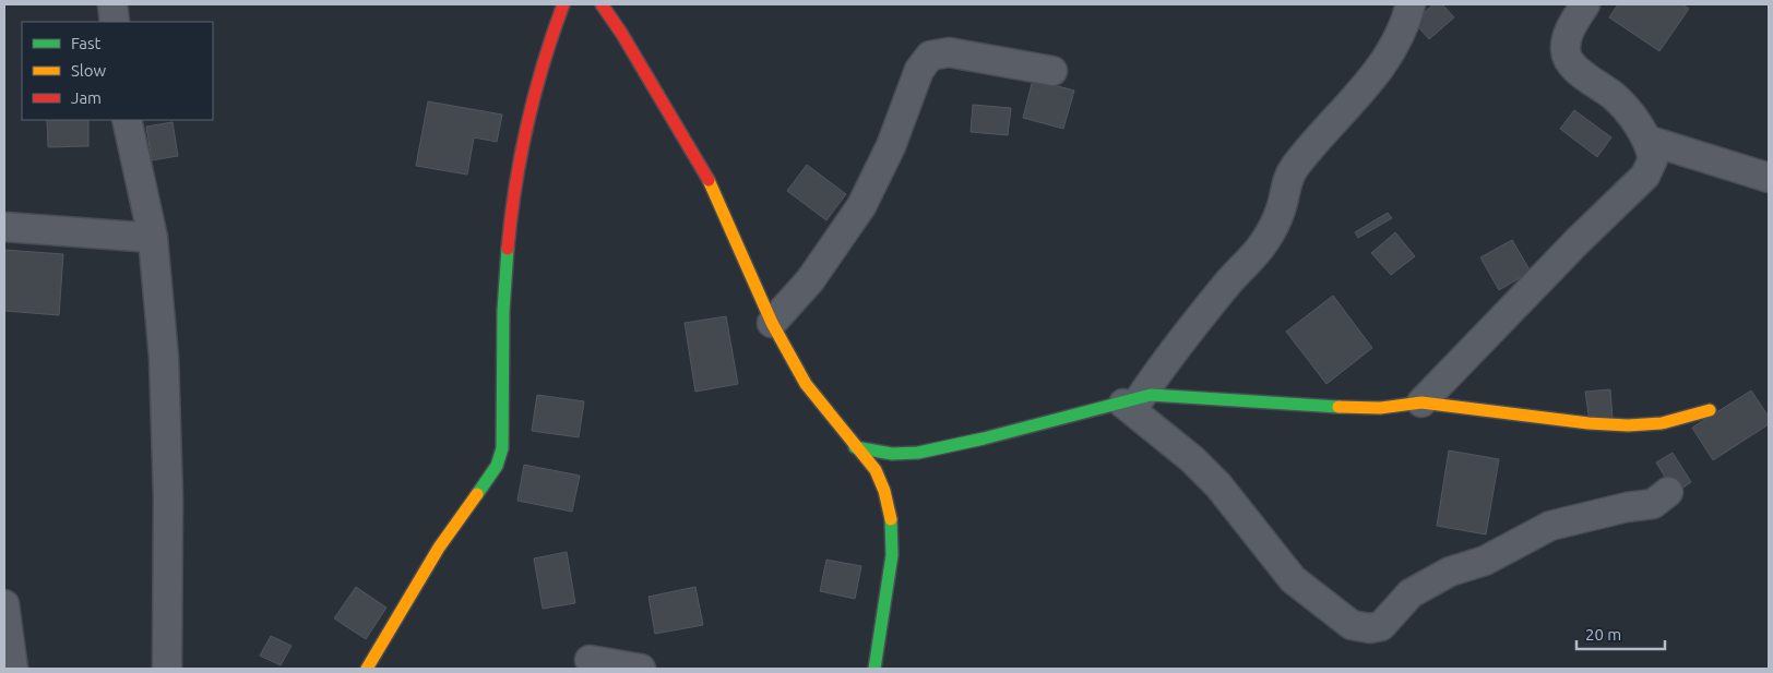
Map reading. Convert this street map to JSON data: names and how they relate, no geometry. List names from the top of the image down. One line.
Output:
{"legend":["Fast","Slow","Jam"],"scale_bar":"20 m"}
